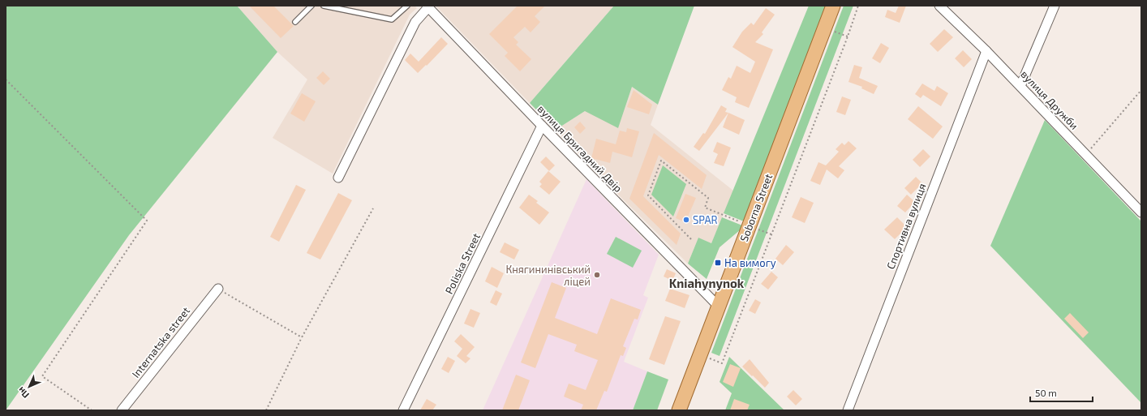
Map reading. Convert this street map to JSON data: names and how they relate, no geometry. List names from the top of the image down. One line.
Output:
{"streets":{"main road":["Soborna Street"],"street":["вулиця Дружби","вулиця Бригадний Двір","Спортивна вулиця","Poliska Street","Internatska street"]},"crossings":[["вулиця Дружби","Спортивна вулиця"],["вулиця Бригадний Двір","Soborna Street"],["вулиця Бригадний Двір","Poliska Street"]],"districts":["Kniahynynok"],"places":{"other":["SPAR","Княгининівський ліцей"],"transit":["На вимогу"]},"scale_bar":"50 m","north":"bottom left"}
